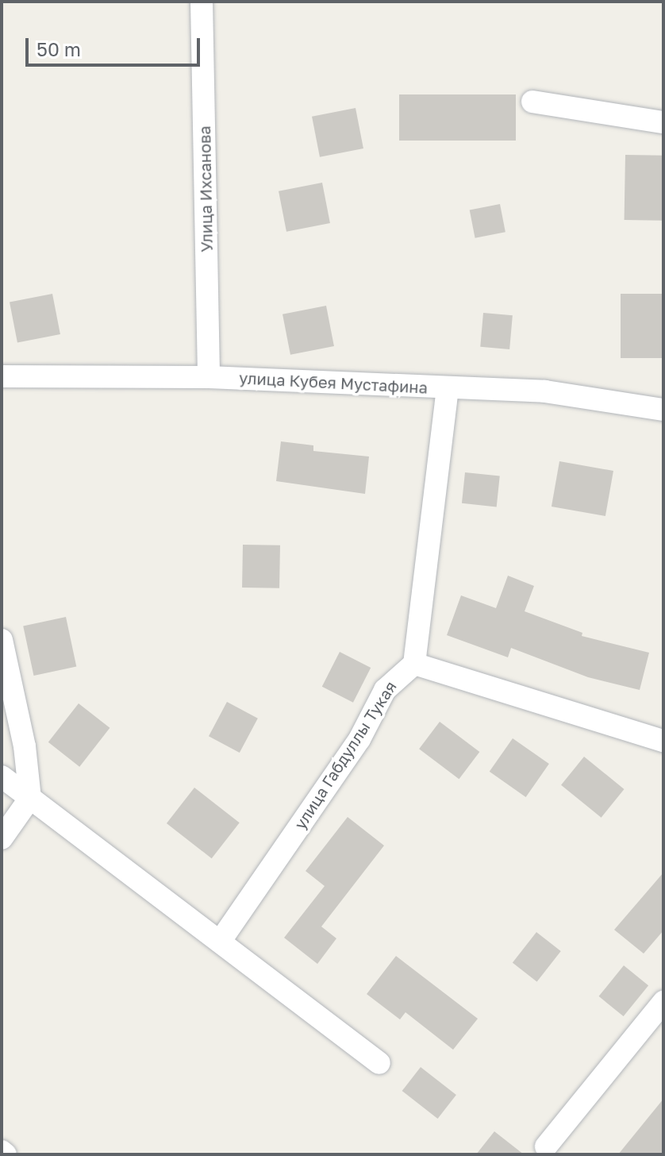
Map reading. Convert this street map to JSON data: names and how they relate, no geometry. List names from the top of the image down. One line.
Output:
{"streets":{"street":["Улица Ихсанова","улица Кубея Мустафина","улица Габдуллы Тукая"]},"crossings":[["Улица Ихсанова","улица Кубея Мустафина"]],"scale_bar":"50 m"}
